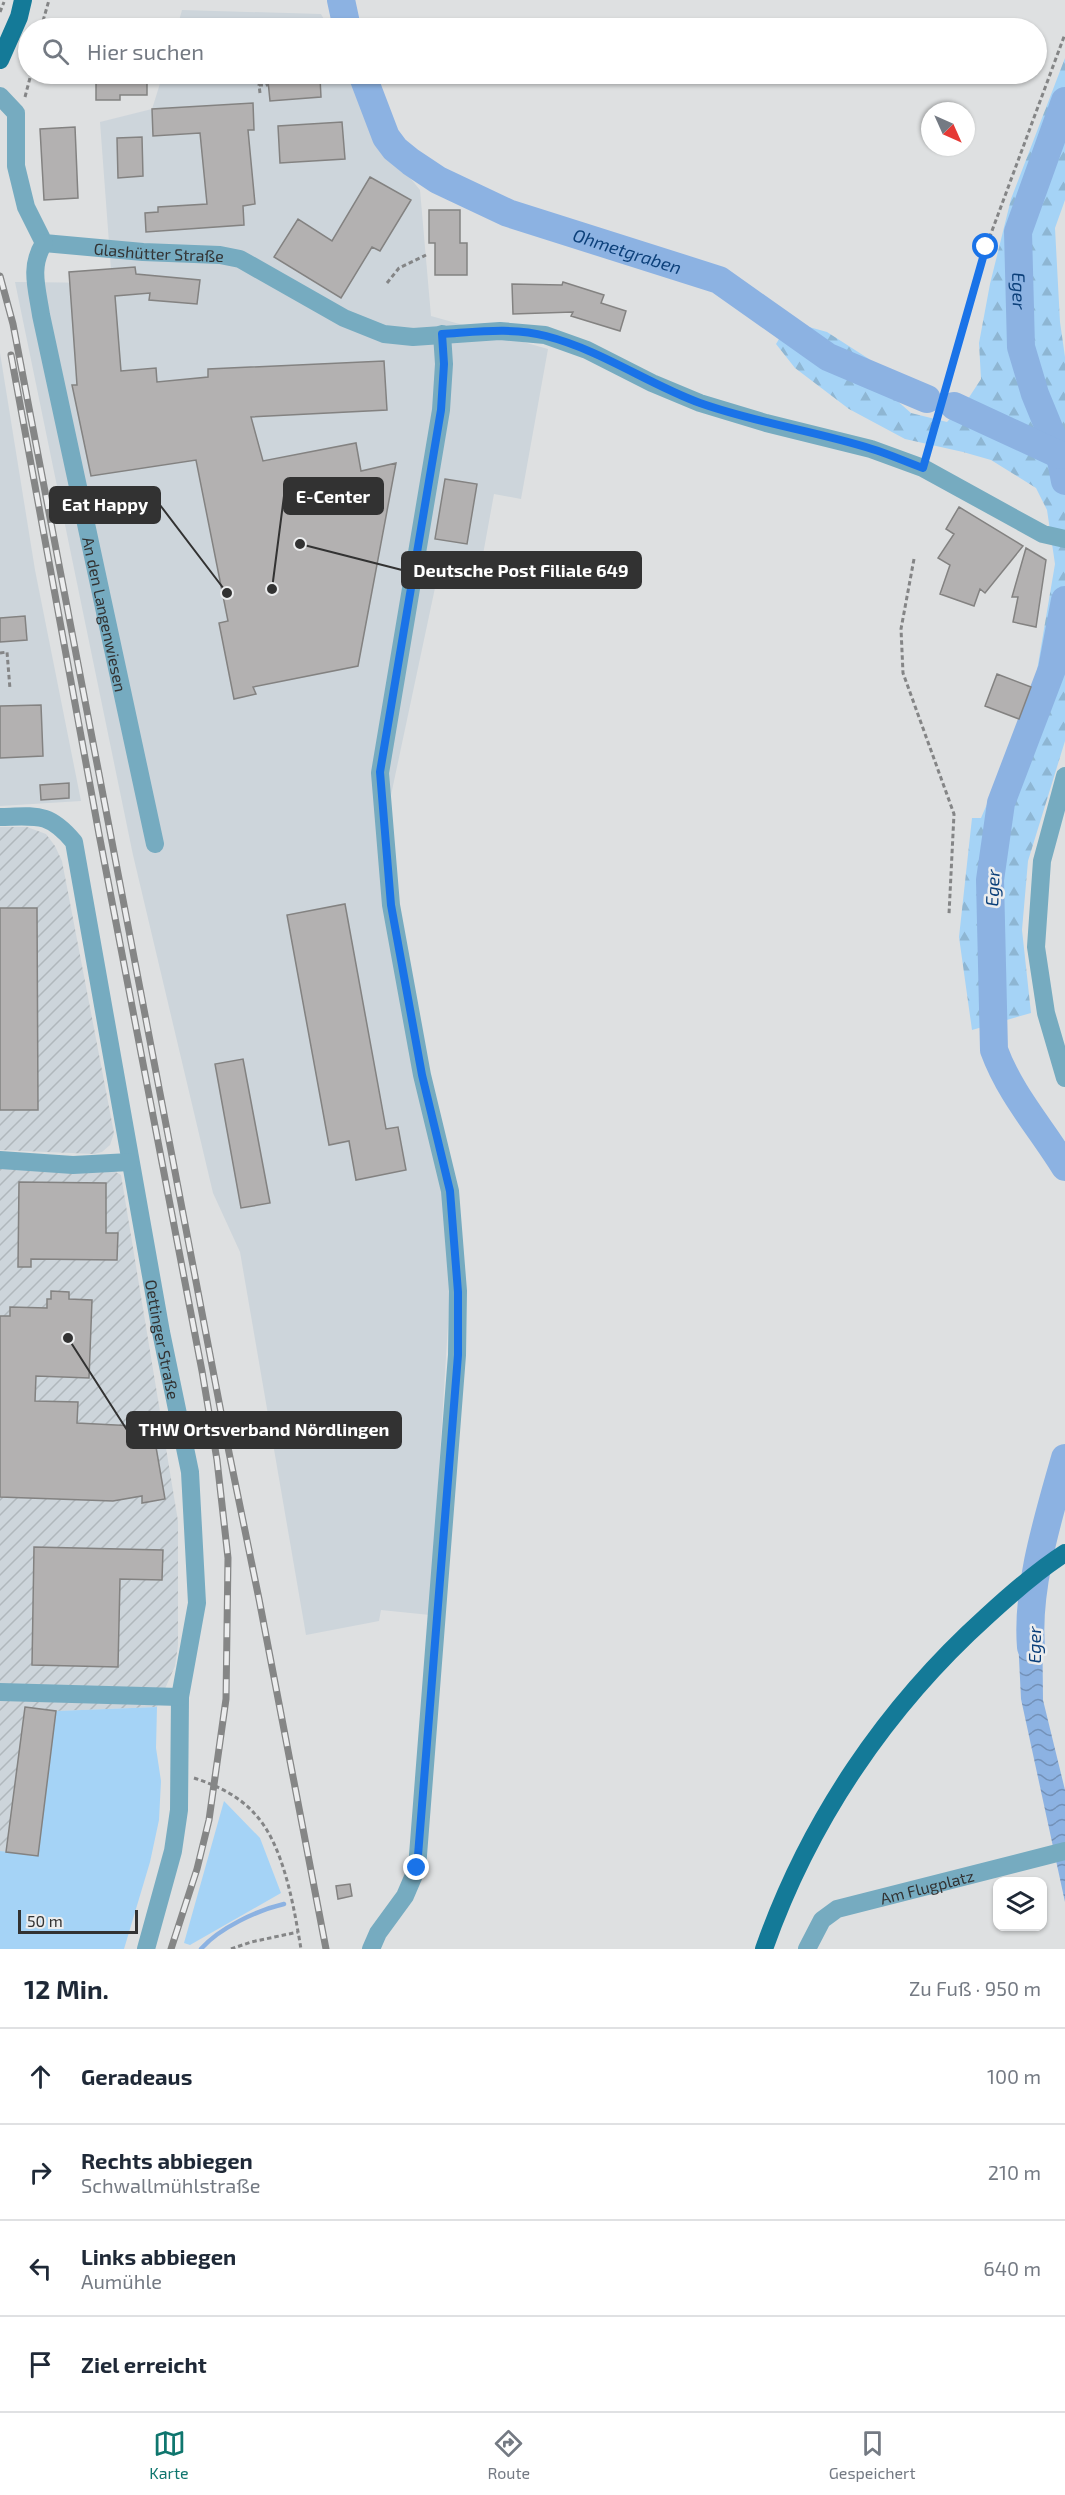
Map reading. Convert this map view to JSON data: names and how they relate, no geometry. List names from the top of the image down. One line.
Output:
{"streets":{"street":["Glashütter Straße","An den Langenwiesen","Oettinger Straße","Am Flugplatz"]},"crossings":[["Glashütter Straße","An den Langenwiesen"]],"water":["Ohmetgraben","Eger"],"places":["Deutsche Post Filiale 649","E-Center","Eat Happy","THW Ortsverband Nördlingen"],"scale_bar":"50 m","north":"bottom right","page":{"search":"Hier suchen","scale":"50 m","heading":["12 Min.","Zu Fuß · 950 m"],"list":[["Geradeaus","100 m"],["Rechts abbiegen","Schwallmühlstraße","210 m"],["Links abbiegen","Aumühle","640 m"],"Ziel erreicht"],"nav":["Karte","Route","Gespeichert"]}}
